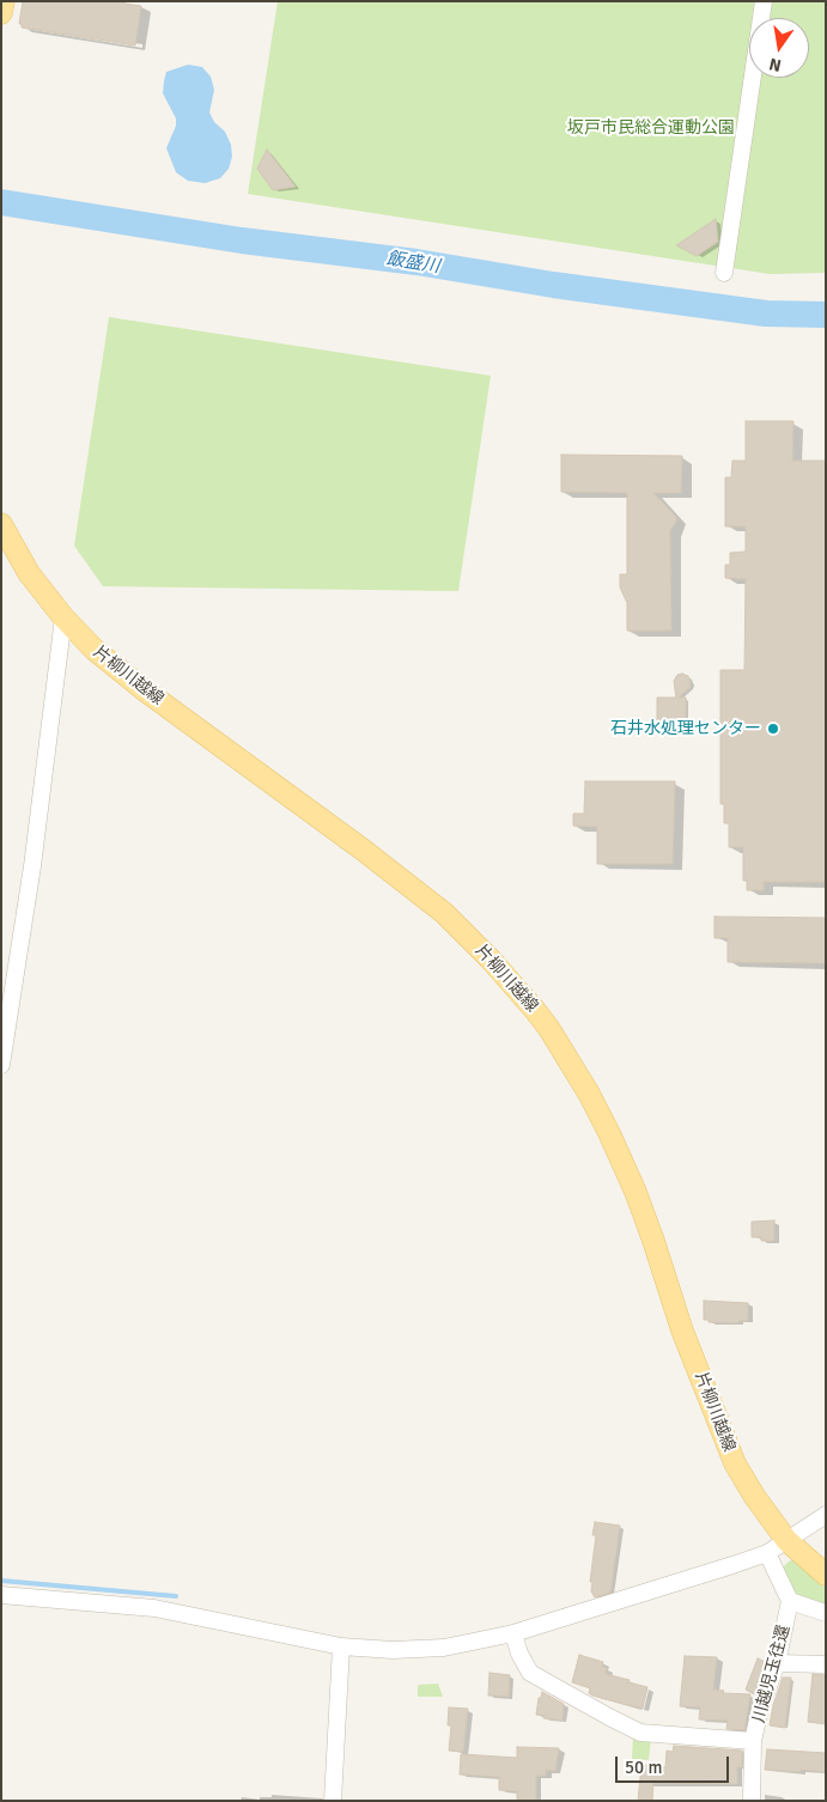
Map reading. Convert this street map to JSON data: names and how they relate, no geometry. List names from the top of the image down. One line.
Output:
{"streets":{"main road":["片柳川越線"],"street":["川越児玉往還"]},"water":["飯盛川"],"parks":["坂戸市民総合運動公園"],"places":["石井水処理センター"],"scale_bar":"50 m","north":"bottom"}
